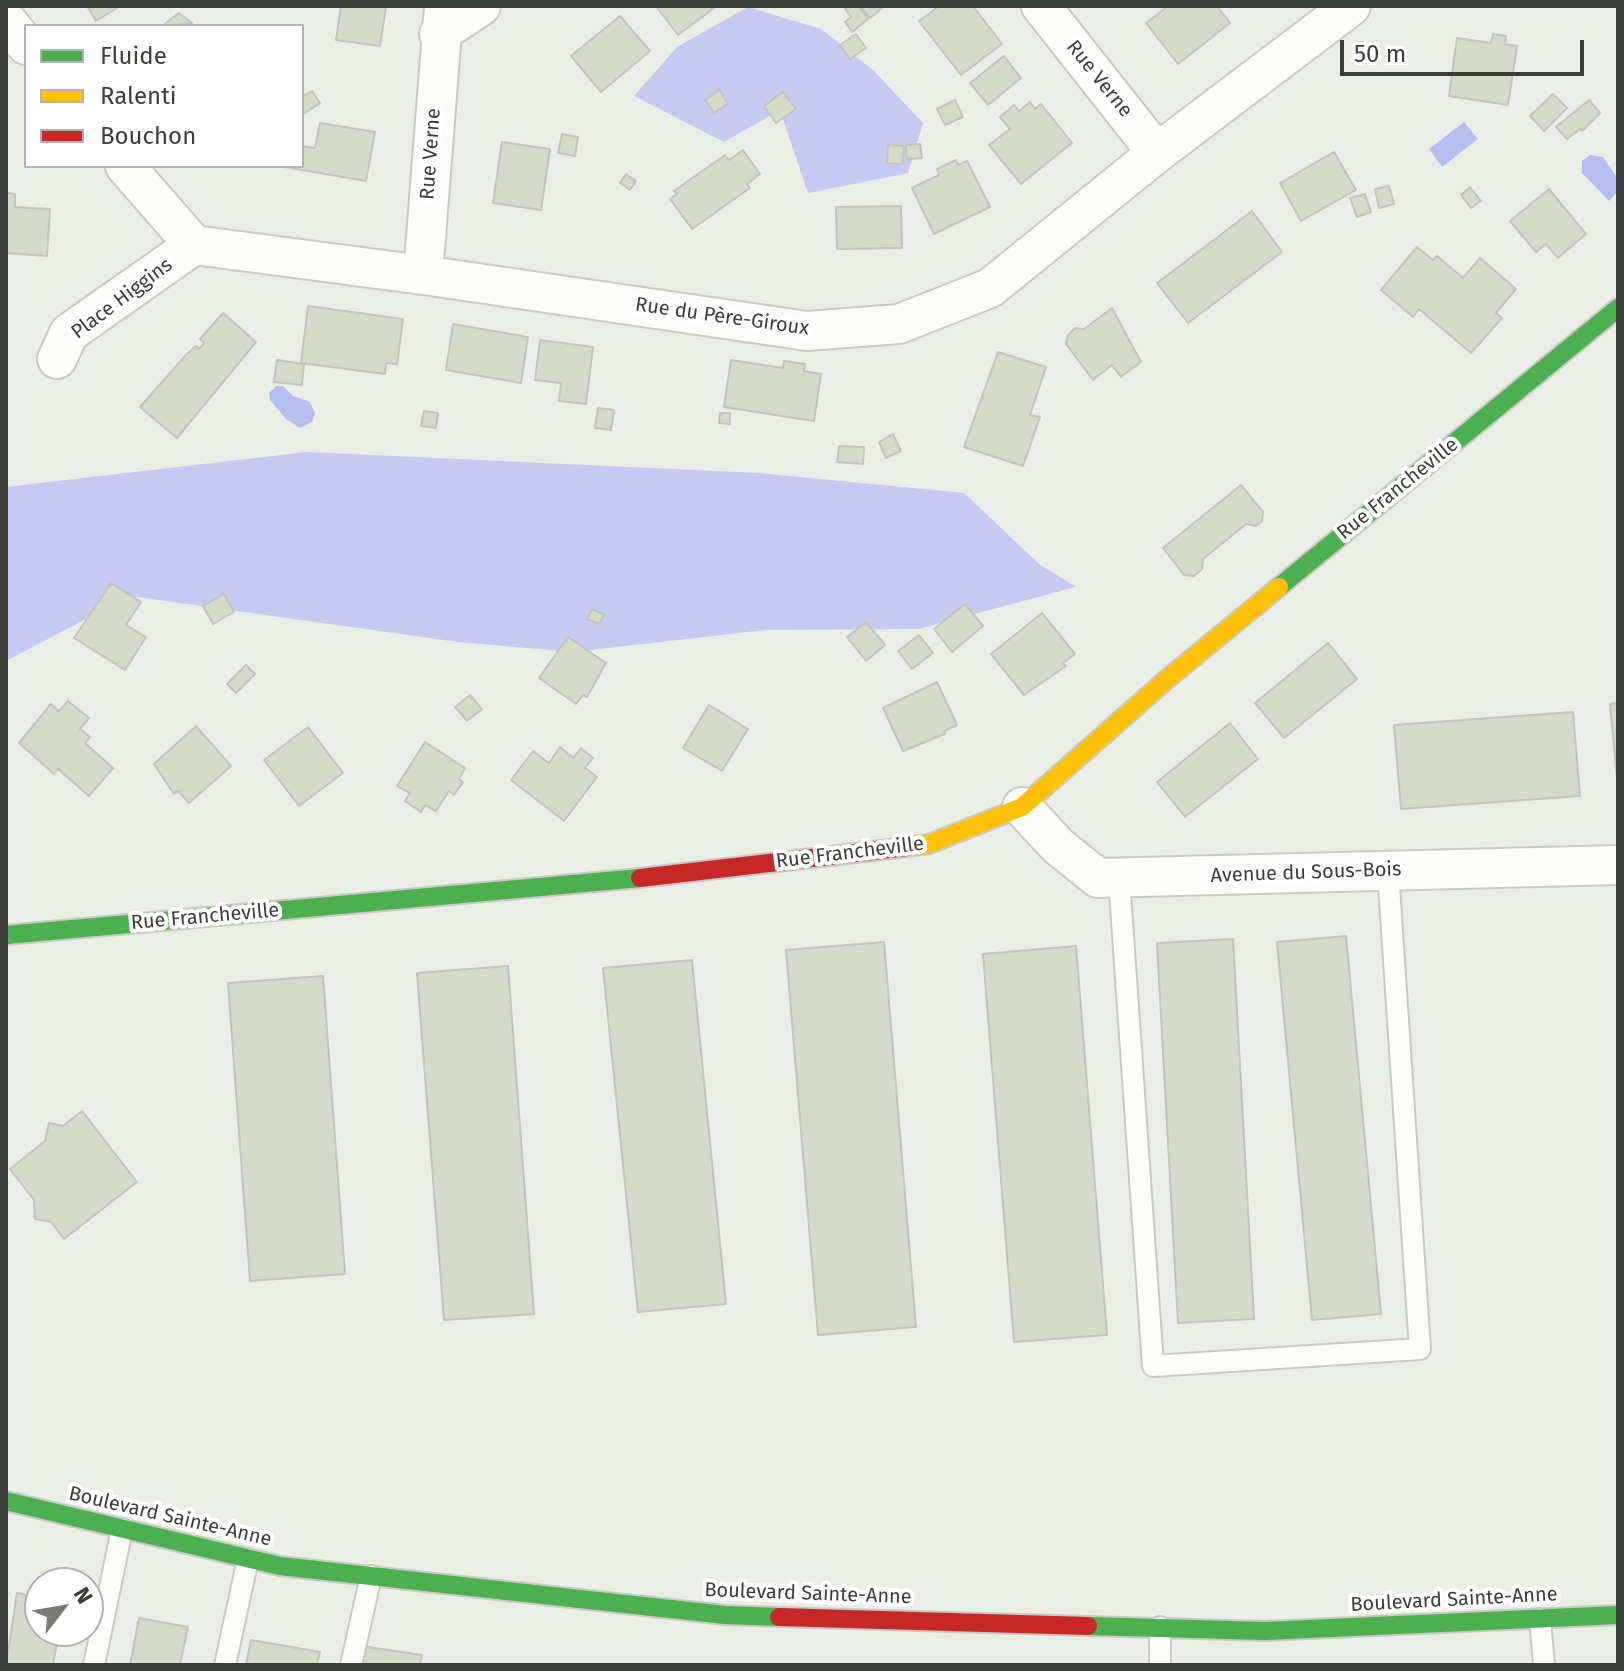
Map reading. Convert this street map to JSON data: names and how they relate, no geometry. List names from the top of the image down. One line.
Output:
{"streets":{"street":["Rue Verne","Place Higgins","Rue du Père-Giroux","Rue Francheville","Avenue du Sous-Bois","Boulevard Sainte-Anne"]},"crossings":[["Rue Verne","Rue du Père-Giroux"],["Place Higgins","Rue du Père-Giroux"],["Rue Francheville","Avenue du Sous-Bois"]],"legend":["Fluide","Ralenti","Bouchon"],"scale_bar":"50 m","north":"top right"}
